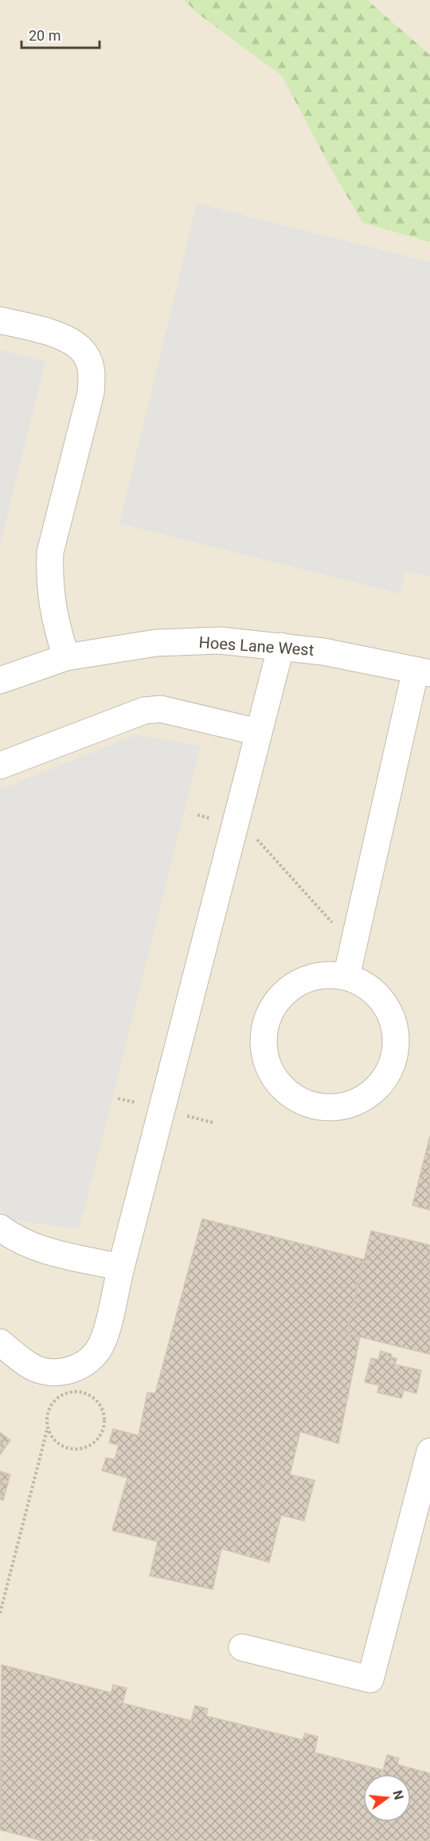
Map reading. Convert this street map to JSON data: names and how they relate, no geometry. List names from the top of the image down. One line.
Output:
{"streets":{"street":["Hoes Lane West"]},"scale_bar":"20 m","north":"right"}
